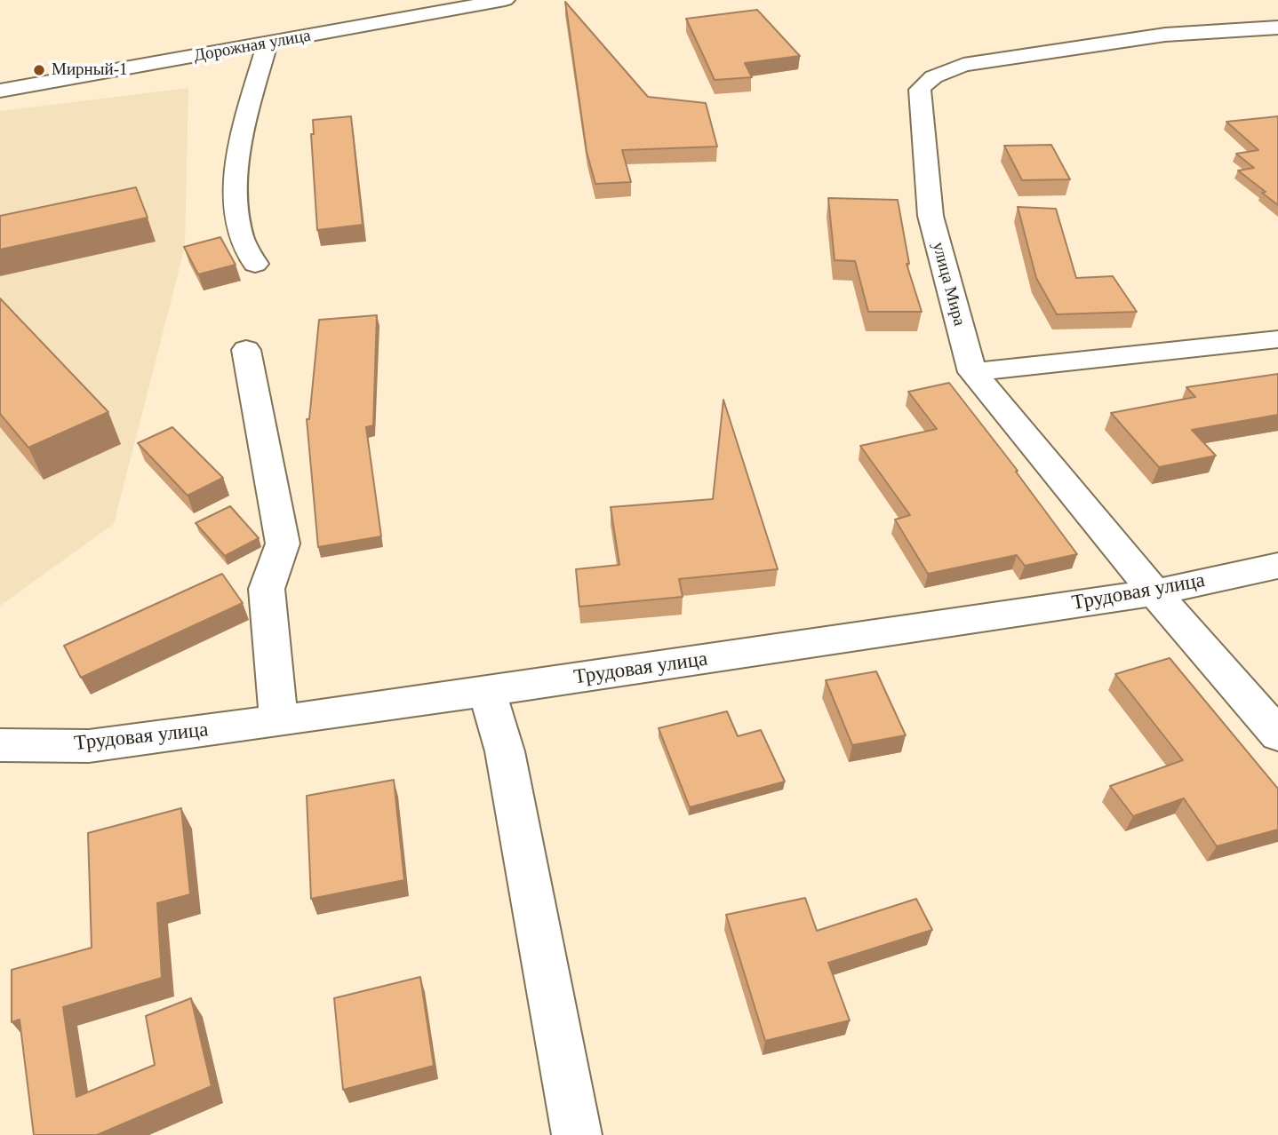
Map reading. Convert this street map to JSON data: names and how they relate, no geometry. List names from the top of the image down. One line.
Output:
{"streets":{"street":["Дорожная улица","улица Мира","Трудовая улица"]},"crossings":[["улица Мира","Трудовая улица"]],"places":["Мирный-1"]}
